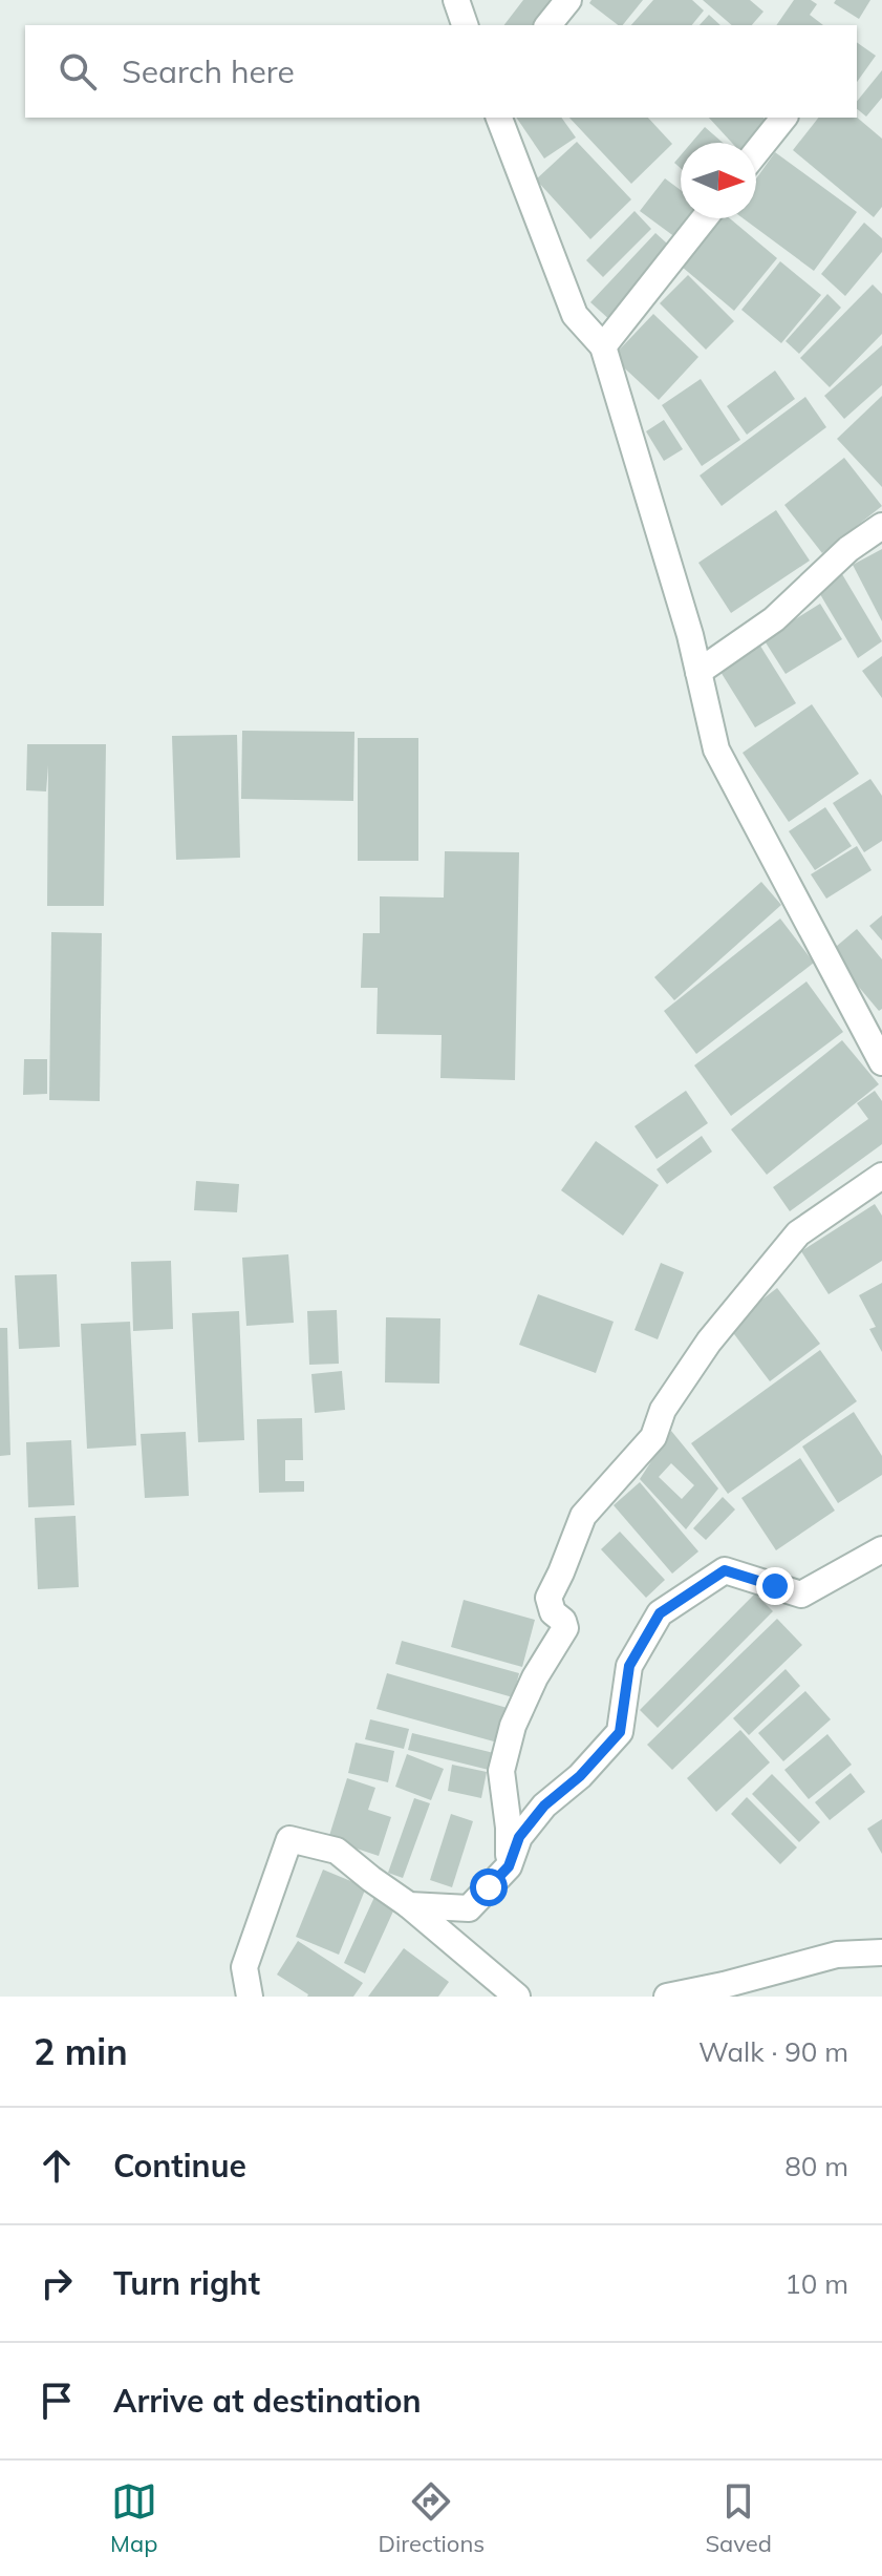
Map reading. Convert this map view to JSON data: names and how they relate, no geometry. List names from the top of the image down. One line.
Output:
{"north":"right","page":{"search":"Search here","heading":["2 min","Walk · 90 m"],"list":[["Continue","80 m"],["Turn right","10 m"],"Arrive at destination"],"nav":["Map","Directions","Saved"]}}
